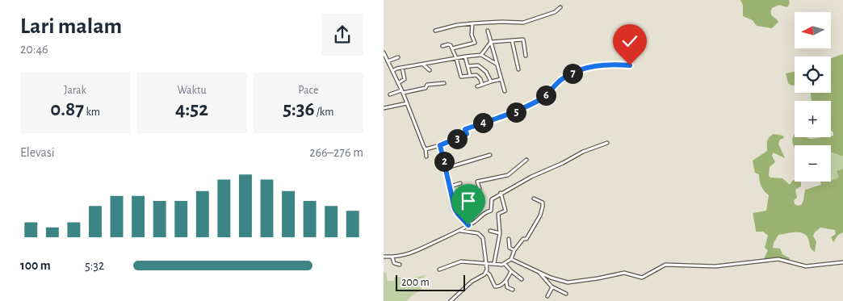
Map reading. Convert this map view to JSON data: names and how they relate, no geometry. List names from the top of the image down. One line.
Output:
{"scale_bar":"200 m","north":"left","page":{"heading":["Lari malam","20:46"],"map_buttons":["+","−"],"pins":["7","6","5","4","3","2"],"stats":[["Jarak","0.87 km"],["Waktu","4:52"],["Pace","5:36 /km"]],"chart":["Elevasi","266–276 m"],"list":[{"name":"100 m","note":"5:32"}],"scale":"200 m"}}
